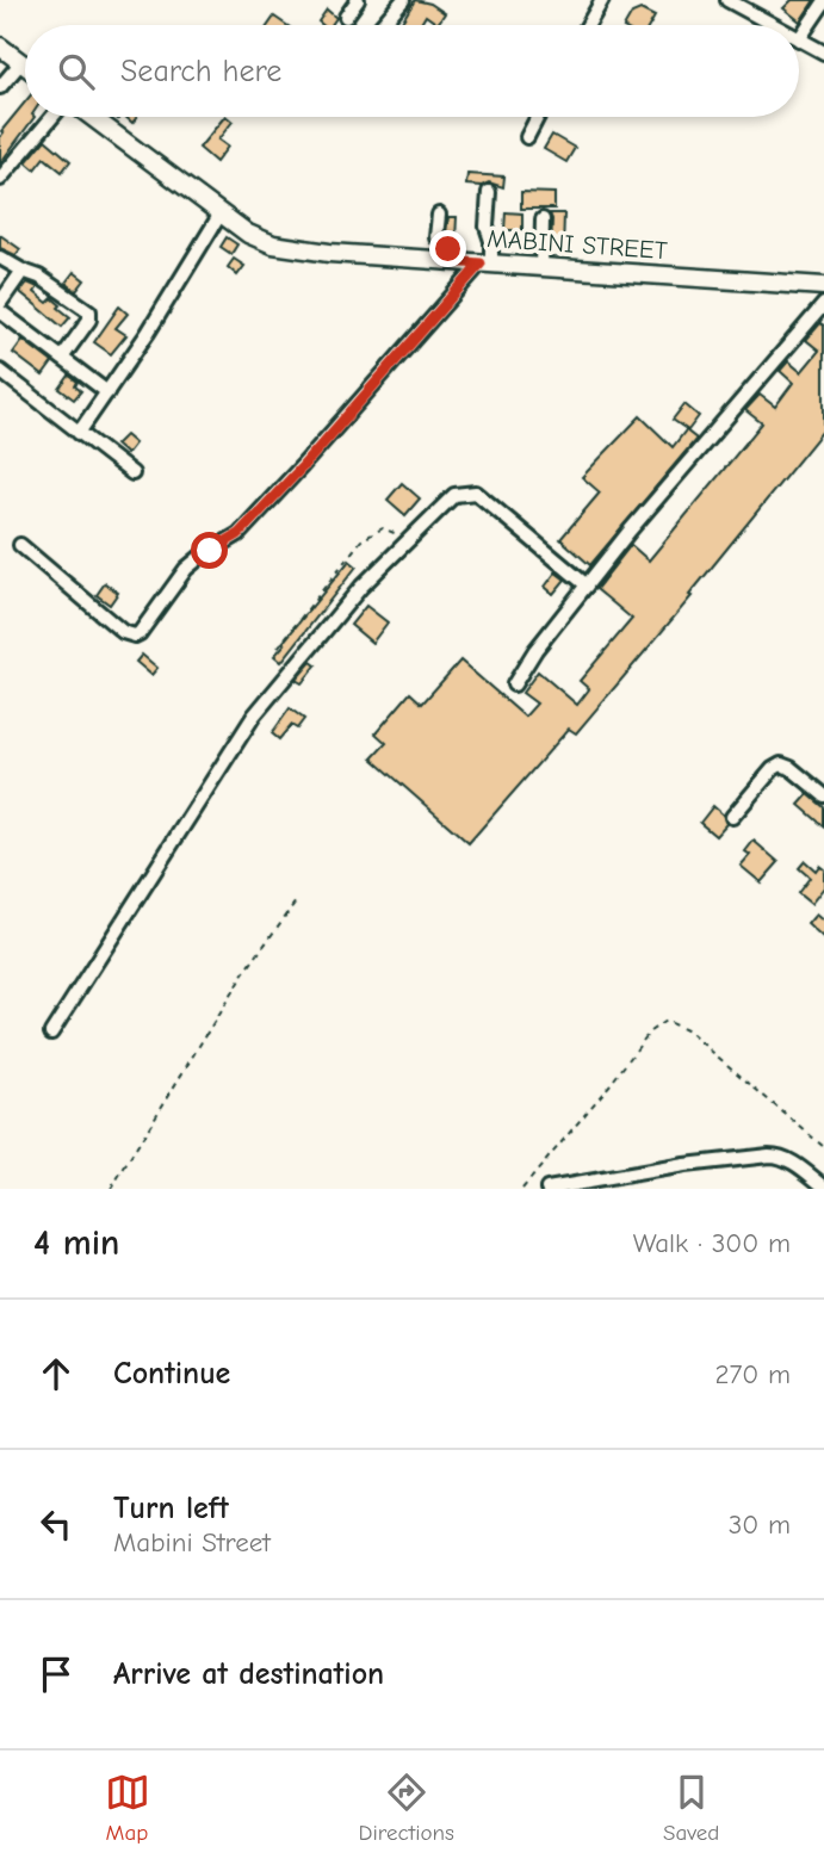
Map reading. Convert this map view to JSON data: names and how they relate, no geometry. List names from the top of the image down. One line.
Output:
{"streets":{"main road":["MABINI STREET"]},"page":{"search":"Search here","heading":["4 min","Walk · 300 m"],"list":[["Continue","270 m"],["Turn left","Mabini Street","30 m"],"Arrive at destination"],"nav":["Map","Directions","Saved"]}}
